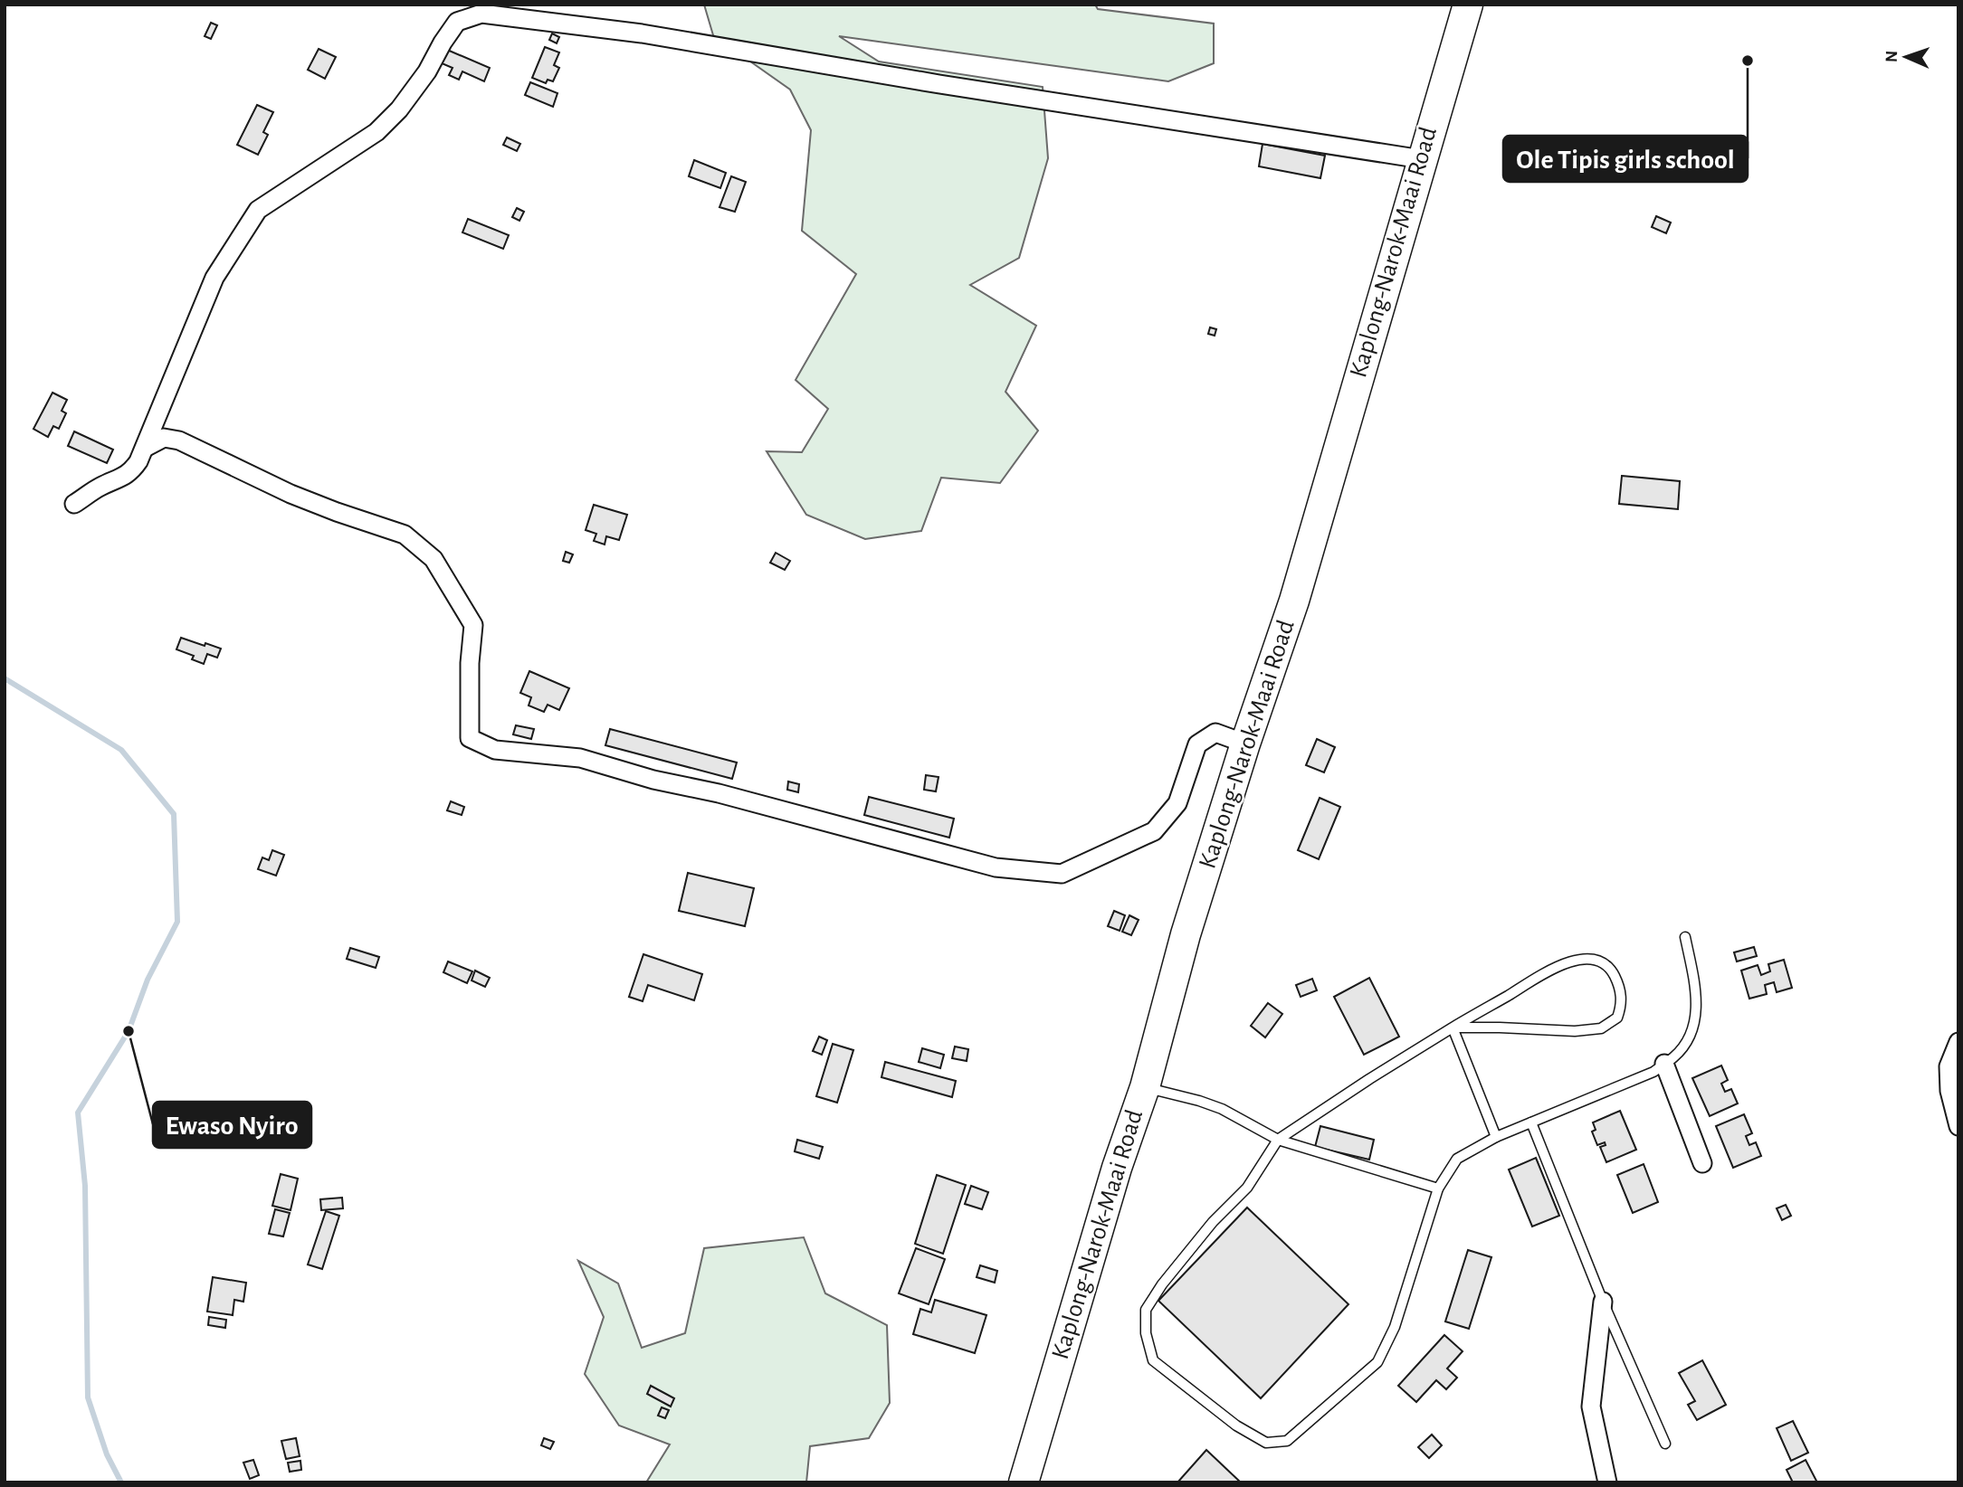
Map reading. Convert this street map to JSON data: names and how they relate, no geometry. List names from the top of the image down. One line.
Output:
{"streets":{"highway":["Kaplong-Narok-Maai Road"]},"places":["Ole Tipis girls school","Ewaso Nyiro"],"north":"left"}
